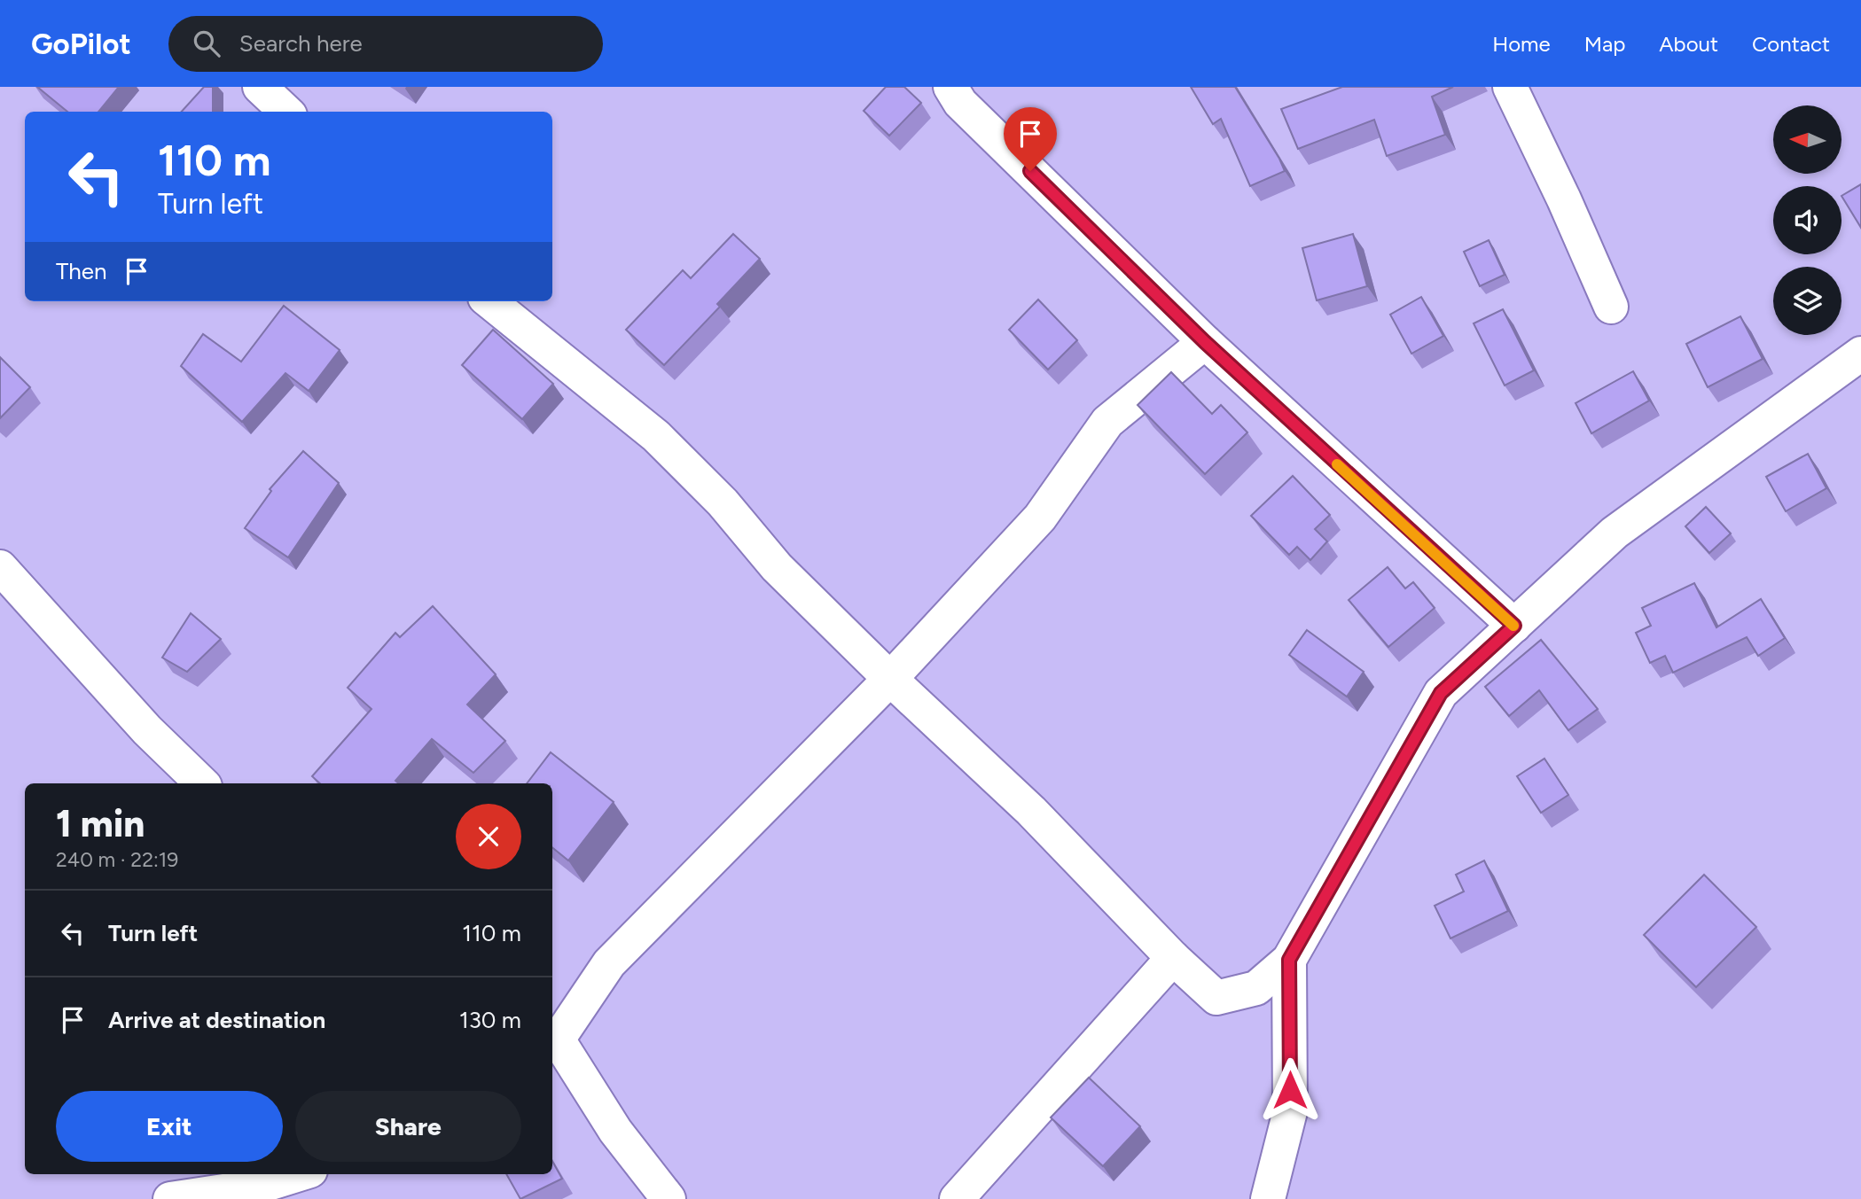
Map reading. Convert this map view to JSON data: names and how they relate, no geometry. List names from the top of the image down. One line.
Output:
{"north":"left","page":{"header":"GoPilot","search":"Search here","nav":["Home","Map","About","Contact"],"turn":["110 m","Turn left"],"then":"Then","heading":["1 min","240 m · 22:19"],"list":[{"name":"Turn left","value":"110 m"},{"name":"Arrive at destination","value":"130 m"}],"buttons":["Exit","Share"]}}
